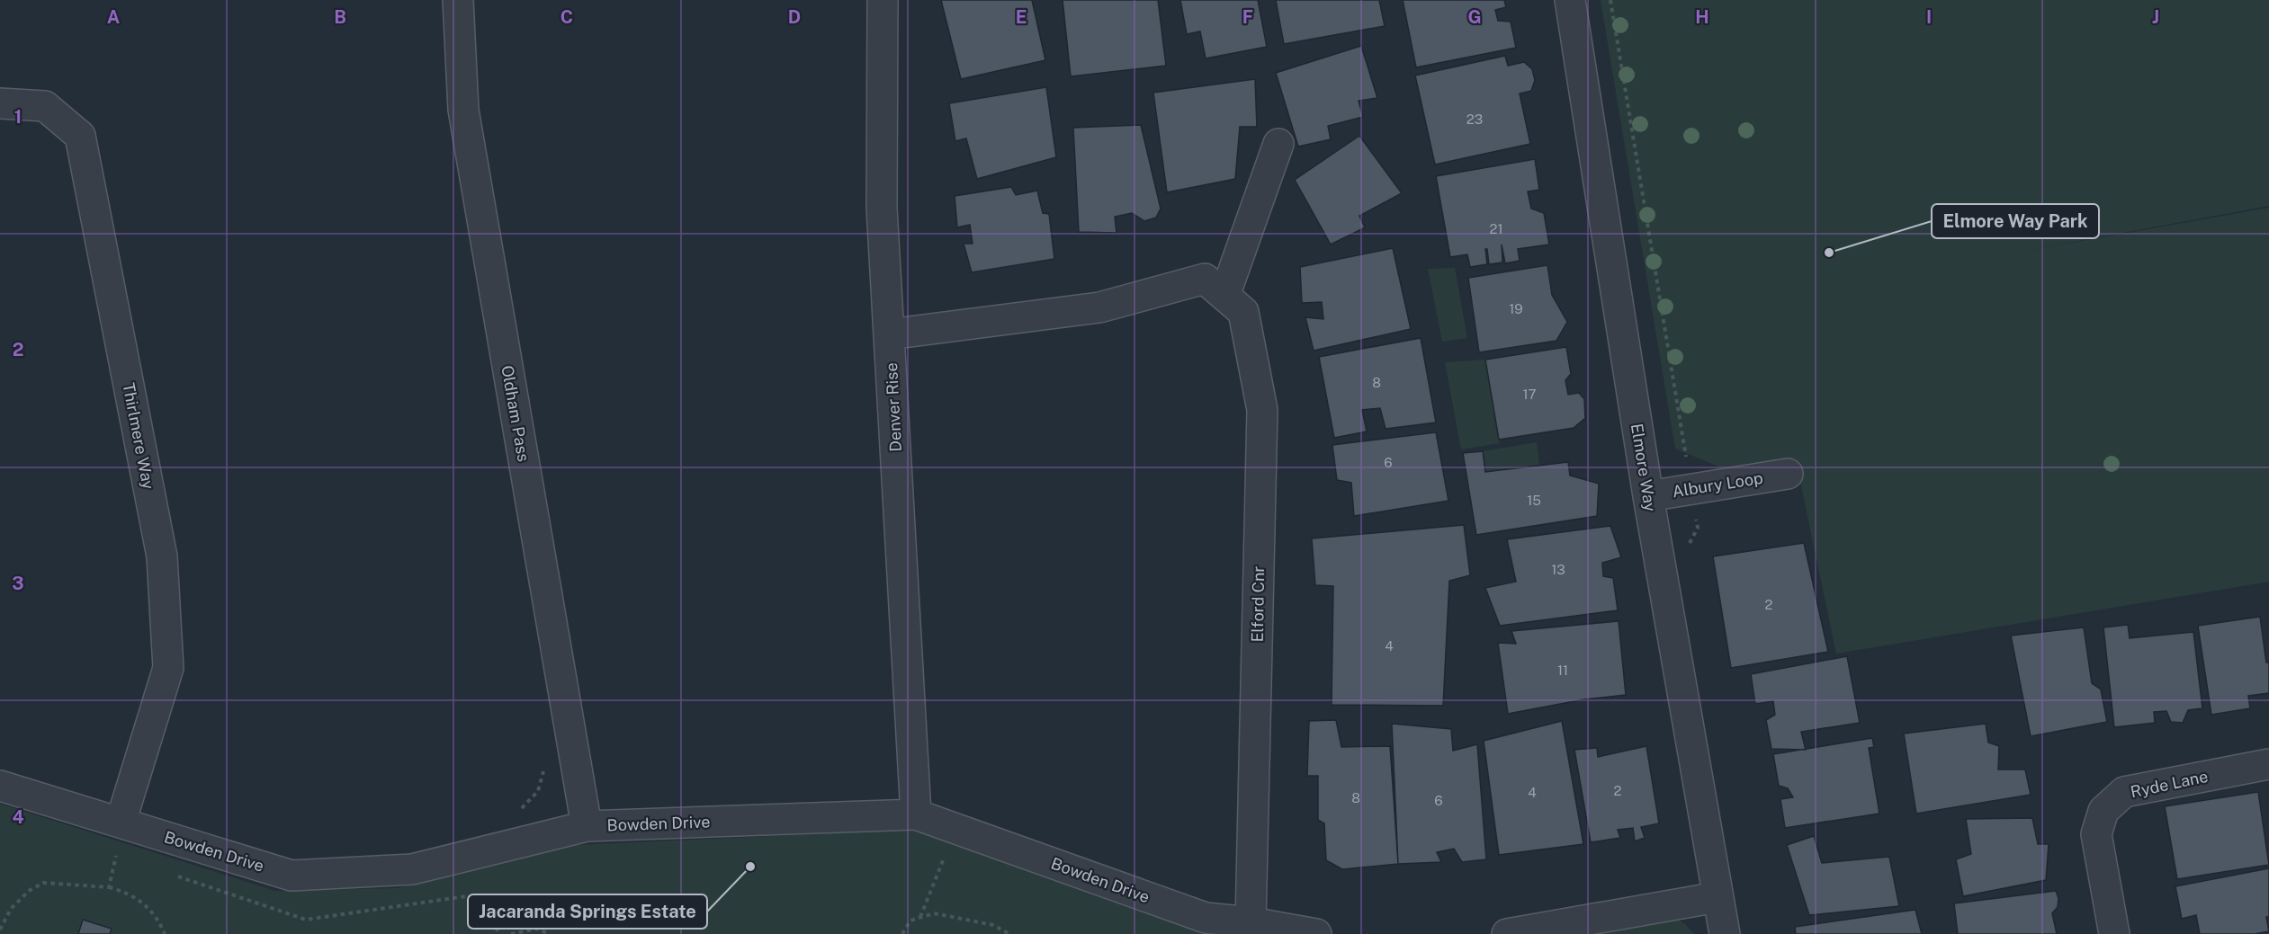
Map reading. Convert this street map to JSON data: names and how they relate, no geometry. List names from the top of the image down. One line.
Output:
{"streets":{"street":["Denver Rise","Oldham Pass","Thirlmere Way","Elmore Way","Albury Loop","Elford Cnr","Ryde Lane","Bowden Drive"]},"crossings":[["Denver Rise","Elford Cnr"],["Denver Rise","Bowden Drive"],["Oldham Pass","Bowden Drive"],["Thirlmere Way","Bowden Drive"],["Elmore Way","Albury Loop"],["Elford Cnr","Bowden Drive"]],"places":["Elmore Way Park","Jacaranda Springs Estate"],"house_numbers":["23","21","19","8","17","6","15","13","2","4","11","2","4","8","6"],"grid":{"columns":["A","B","C","D","E","F","G","H","I","J"],"rows":["1","2","3","4"]}}
